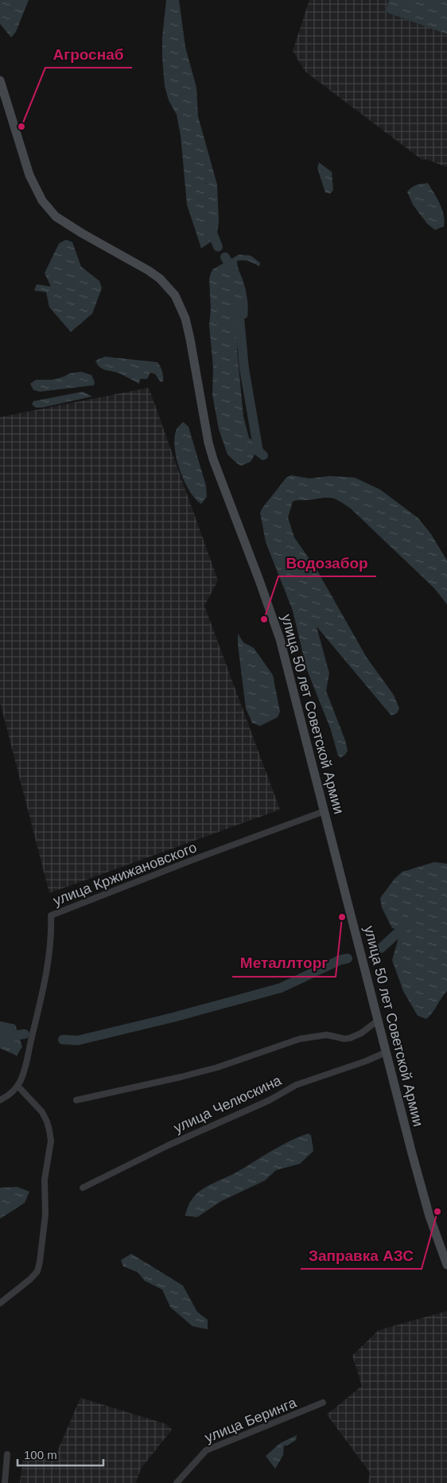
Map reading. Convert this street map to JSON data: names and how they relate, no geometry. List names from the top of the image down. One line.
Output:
{"streets":{"main road":["улица 50 лет Советской Армии"],"street":["улица Кржижановского","улица Челюскина","улица Беринга"]},"crossings":[["улица 50 лет Советской Армии","улица Кржижановского"],["улица 50 лет Советской Армии","улица Челюскина"]],"places":["Агроснаб","Водозабор","Металлторг","Заправка АЗС"],"scale_bar":"100 m"}
